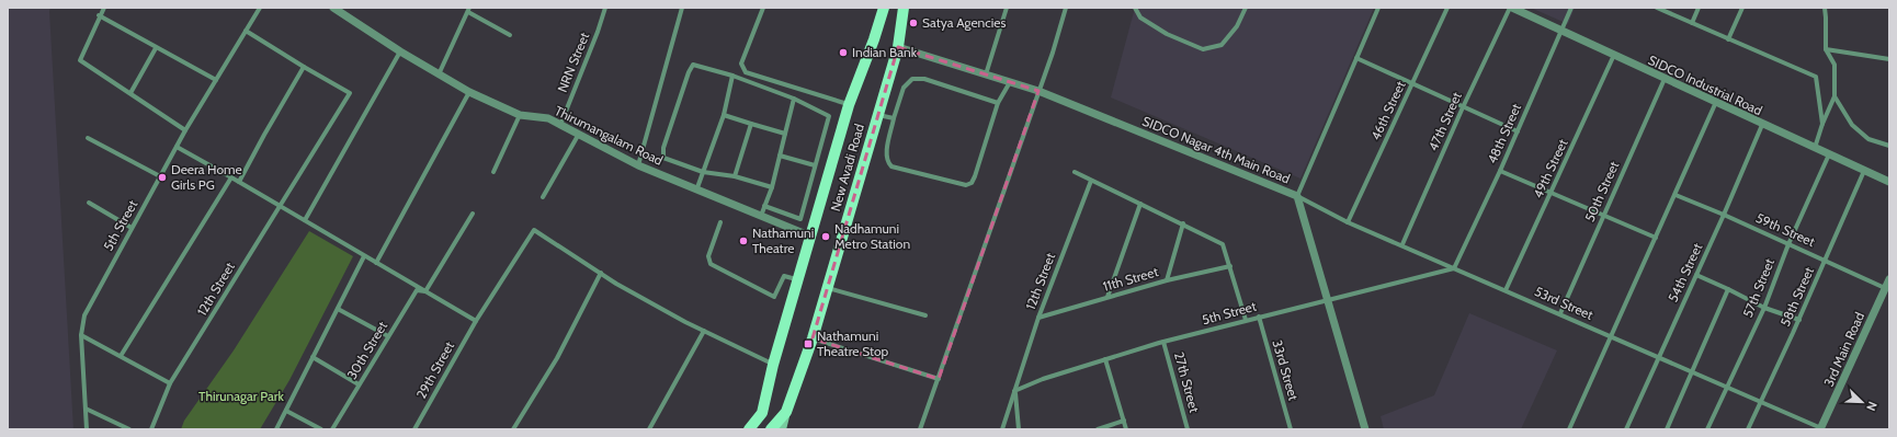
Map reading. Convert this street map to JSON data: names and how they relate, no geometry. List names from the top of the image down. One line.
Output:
{"streets":{"main road":["New Avadi Road"],"street":["NRN Street","SIDCO Industrial Road","46th Street","47th Street","48th Street","Thirumangalam Road","SIDCO Nagar 4th Main Road","49th Street","50th Street","5th Street","59th Street","54th Street","11th Street","12th Street","57th Street","58th Street","53rd Street","3rd Main Road","30th Street","29th Street","33rd Street","27th Street"]},"crossings":[["NRN Street","Thirumangalam Road"],["SIDCO Industrial Road","47th Street"],["SIDCO Industrial Road","48th Street"],["SIDCO Industrial Road","49th Street"],["SIDCO Industrial Road","50th Street"],["SIDCO Industrial Road","54th Street"],["SIDCO Industrial Road","57th Street"],["SIDCO Industrial Road","58th Street"],["46th Street","53rd Street"],["47th Street","53rd Street"],["48th Street","5th Street"],["48th Street","53rd Street"],["Thirumangalam Road","New Avadi Road"],["SIDCO Nagar 4th Main Road","New Avadi Road"],["SIDCO Nagar 4th Main Road","5th Street"],["SIDCO Nagar 4th Main Road","53rd Street"],["49th Street","53rd Street"],["50th Street","53rd Street"],["5th Street","12th Street"],["5th Street","53rd Street"],["5th Street","33rd Street"],["5th Street","27th Street"],["59th Street","54th Street"],["59th Street","57th Street"],["59th Street","58th Street"],["59th Street","3rd Main Road"],["54th Street","53rd Street"],["11th Street","12th Street"],["57th Street","53rd Street"],["58th Street","53rd Street"],["53rd Street","3rd Main Road"]],"parks":["Thirunagar Park"],"places":{"other":["Satya Agencies","Indian Bank","Deera Home Girls PG","Nadhamuni Metro Station","Nathamuni Theatre"],"transit":["Nathamuni Theatre Stop"]},"north":"bottom right"}
